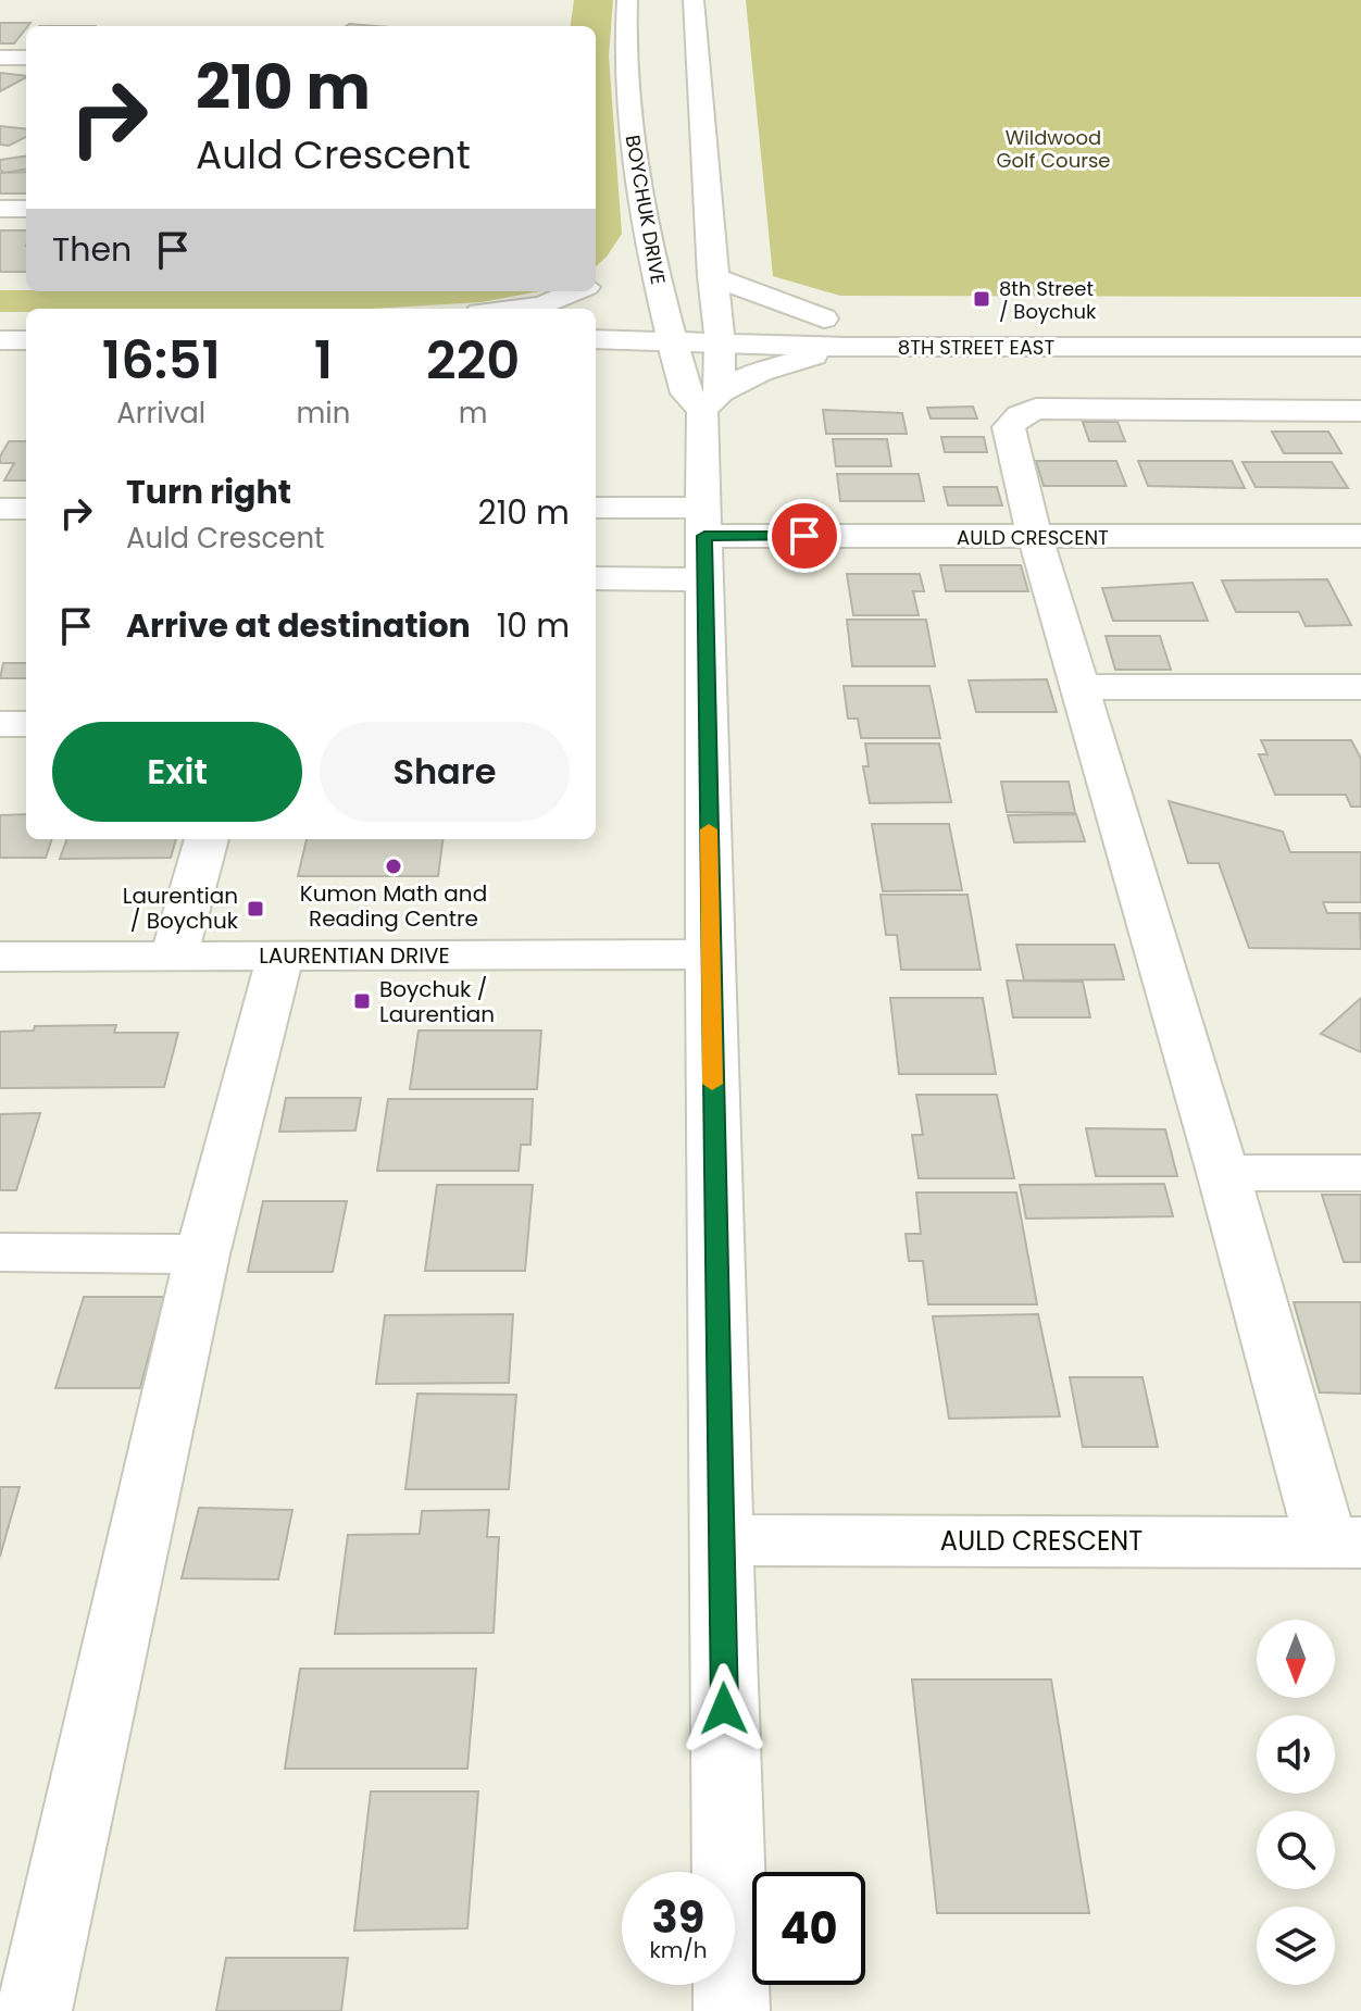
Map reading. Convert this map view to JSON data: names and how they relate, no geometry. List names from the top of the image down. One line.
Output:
{"streets":{"main road":["BOYCHUK DRIVE","8TH STREET EAST","AULD CRESCENT","LAURENTIAN DRIVE"]},"crossings":[["BOYCHUK DRIVE","8TH STREET EAST"],["BOYCHUK DRIVE","AULD CRESCENT"],["BOYCHUK DRIVE","LAURENTIAN DRIVE"]],"parks":["Wildwood Golf Course"],"places":{"transit":["8th Street / Boychuk","Laurentian / Boychuk","Boychuk / Laurentian"],"other":["Kumon Math and Reading Centre"]},"north":"bottom","page":{"turn":["210 m","Auld Crescent"],"then":"Then","eta":["16:51","Arrival","1","min","220","m"],"list":[{"name":"Turn right","note":"Auld Crescent","value":"210 m"},{"name":"Arrive at destination","value":"10 m"}],"buttons":["Exit","Share"],"speed":"39 km/h","limit":"40"}}
